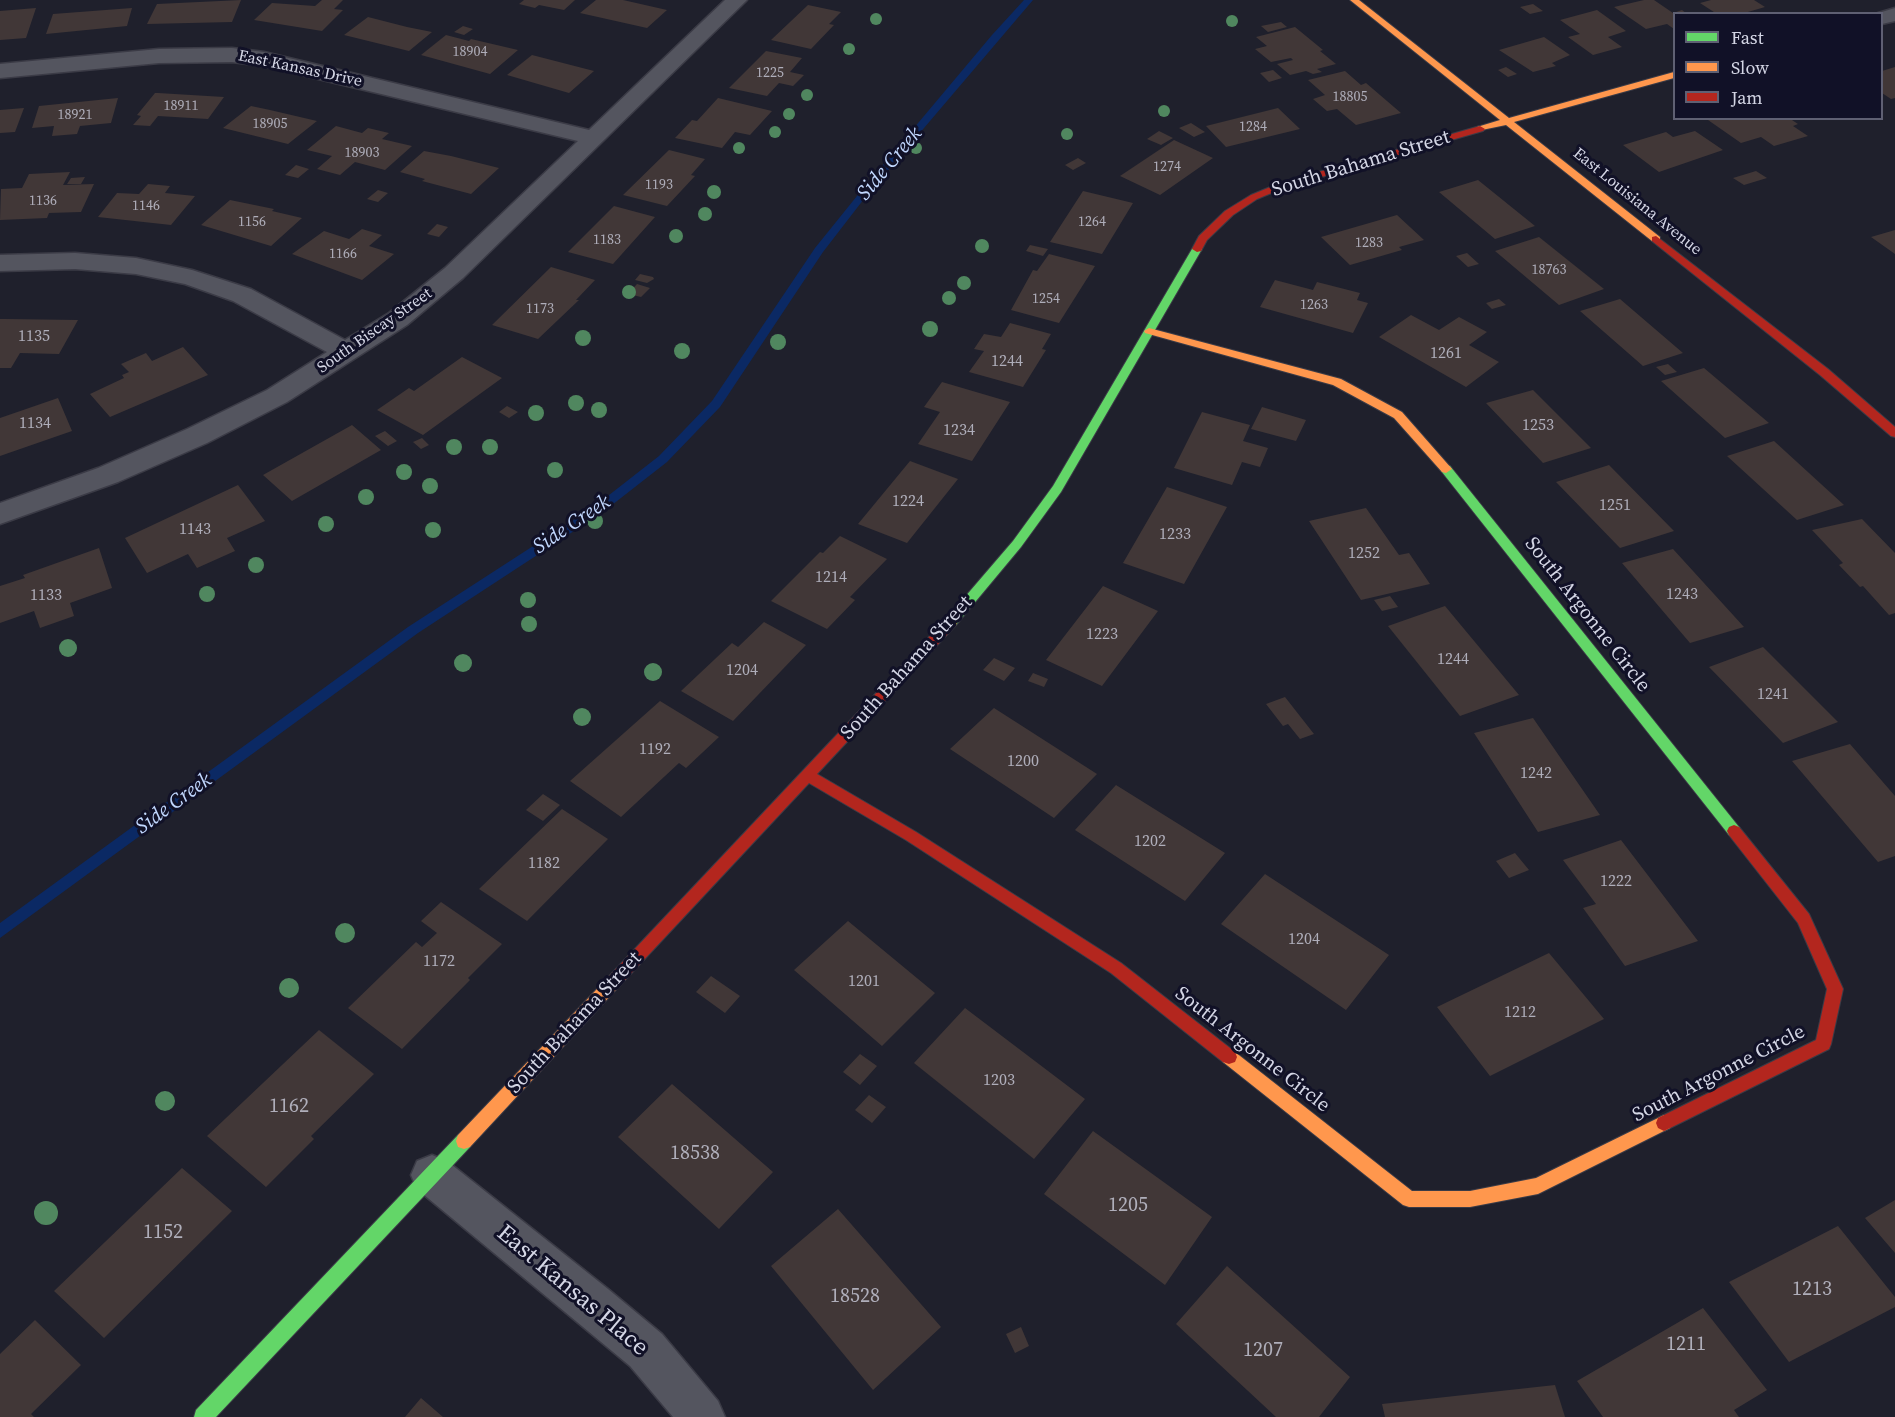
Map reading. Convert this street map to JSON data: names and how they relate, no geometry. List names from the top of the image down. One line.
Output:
{"streets":{"street":["East Kansas Drive","South Bahama Street","East Louisiana Avenue","South Biscay Street","South Argonne Circle","East Kansas Place"]},"crossings":[["East Kansas Drive","South Biscay Street"],["South Bahama Street","East Louisiana Avenue"],["South Bahama Street","South Argonne Circle"],["South Bahama Street","East Kansas Place"]],"water":["Side Creek"],"house_numbers":["18904","1225","18805","18911","18921","18905","1284","18903","1274","1193","1136","1146","1156","1264","1183","1283","1166","18763","1254","1263","1173","1135","1261","1244","1134","1253","1234","1224","1251","1143","1233","1252","1214","1243","1133","1223","1244","1204","1241","1192","1200","1242","1202","1182","1222","1204","1172","1201","1212","1203","1162","18538","1205","1152","1213","18528","1211","1207"],"legend":["Fast","Slow","Jam"]}
